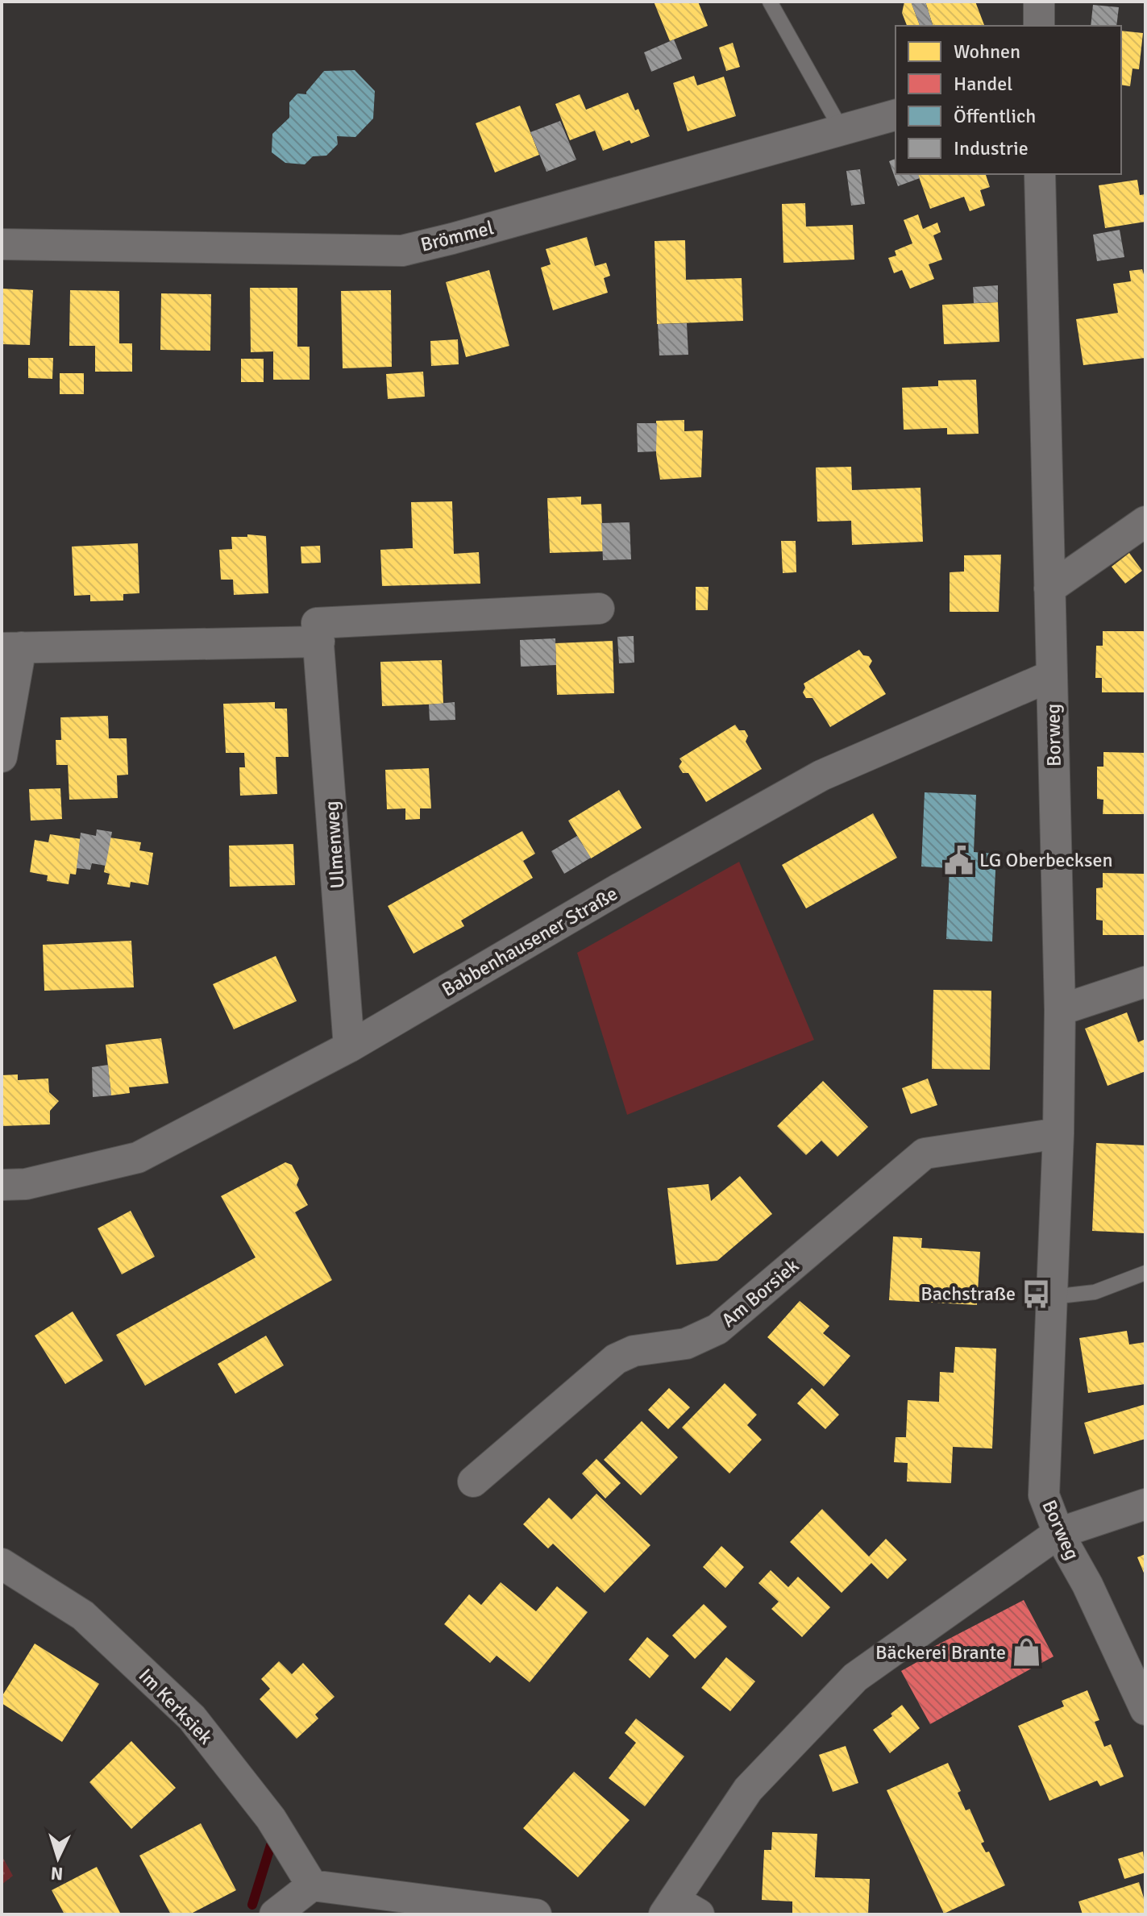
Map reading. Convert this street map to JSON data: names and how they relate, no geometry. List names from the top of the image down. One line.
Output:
{"streets":{"street":["Brömmel","Borweg","Ulmenweg","Babbenhausener Straße","Am Borsiek","Im Kerksiek"]},"crossings":[["Borweg","Babbenhausener Straße"],["Borweg","Am Borsiek"],["Ulmenweg","Babbenhausener Straße"]],"places":{"public building":["LG Oberbecksen"],"bus stop":["Bachstraße"],"shop":["Bäckerei Brante"]},"legend":["Wohnen","Handel","Öffentlich","Industrie"],"north":"bottom"}
